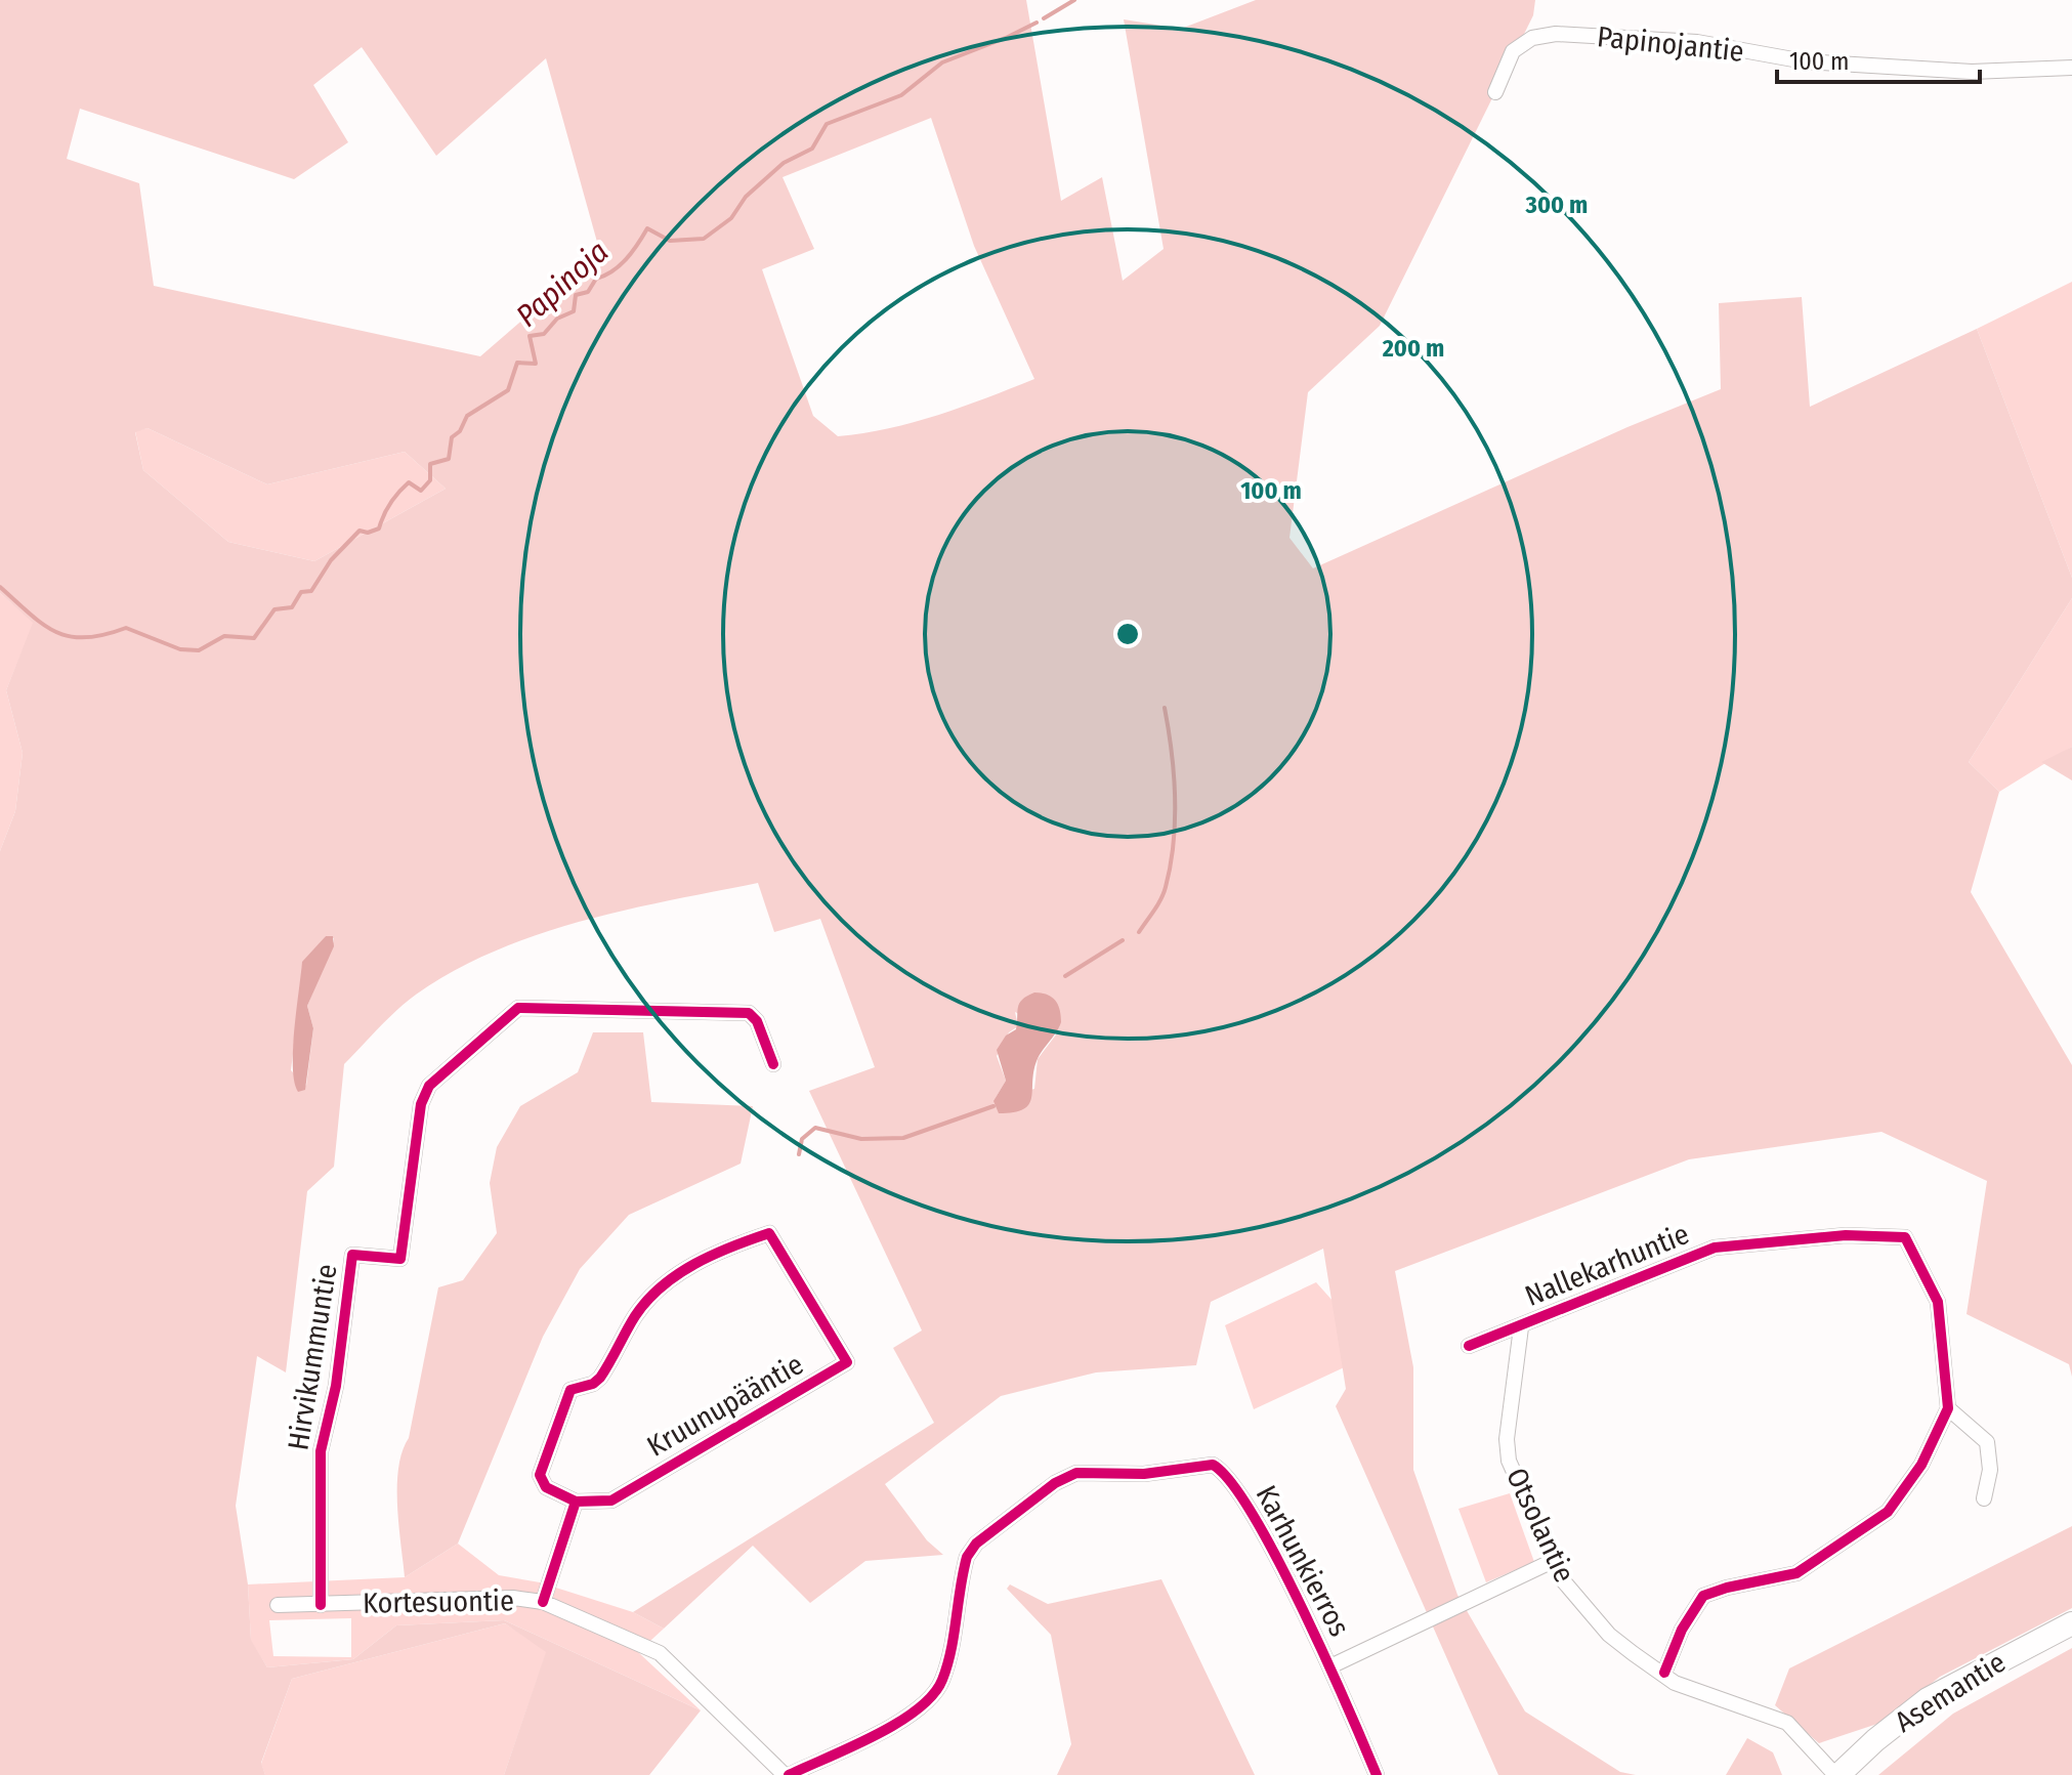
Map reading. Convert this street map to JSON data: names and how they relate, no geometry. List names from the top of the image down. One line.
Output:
{"streets":{"main road":["Asemantie"],"street":["Papinojantie","Nallekarhuntie","Hirvikummuntie","Kruunupääntie","Otsolantie","Karhunkierros","Kortesuontie"]},"crossings":[["Nallekarhuntie","Otsolantie"],["Hirvikummuntie","Kortesuontie"],["Otsolantie","Asemantie"],["Karhunkierros","Kortesuontie"]],"water":["Papinoja"],"scale_bar":"100 m","rings":["300 m","200 m","100 m"]}
